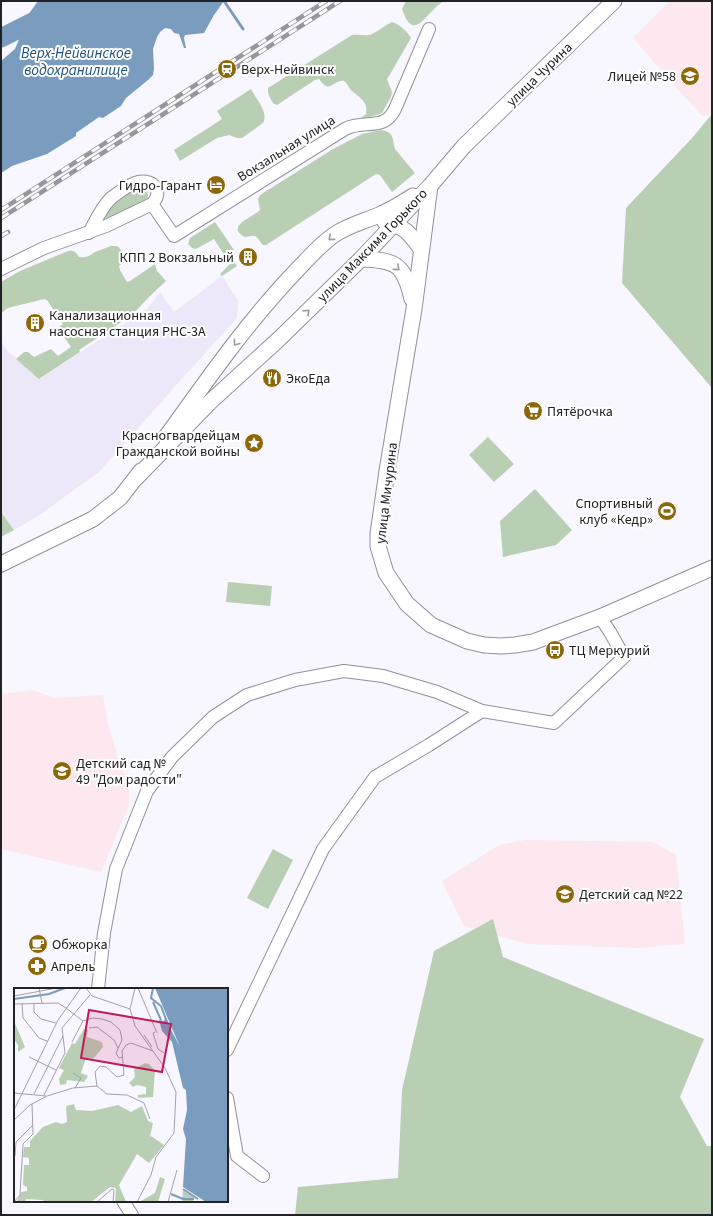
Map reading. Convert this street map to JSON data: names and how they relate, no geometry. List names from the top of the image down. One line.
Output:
{"streets":{"street":["улица Чурина","Вокзальная улица","улица Максима Горького","улица Мичурина"]},"crossings":[["улица Чурина","улица Максима Горького"],["улица Чурина","улица Мичурина"],["улица Максима Горького","улица Мичурина"]],"water":["Верх-Нейвинское водохранилище"],"places":{"station":["Верх-Нейвинск"],"school or university":["Лицей №58","Детский сад № 49 \"Дом радости\"","Детский сад №22"],"hotel":["Гидро-Гарант"],"building":["КПП 2 Вокзальный","Канализационная насосная станция РНС-3А"],"restaurant":["ЭкоЕда"],"supermarket":["Пятёрочка"],"place":["Красногвардейцам Гражданской войны"],"sports":["Спортивный клуб «Кедр»"],"bus stop":["ТЦ Меркурий"],"cafe":["Обжорка"],"pharmacy":["Апрель"]}}
